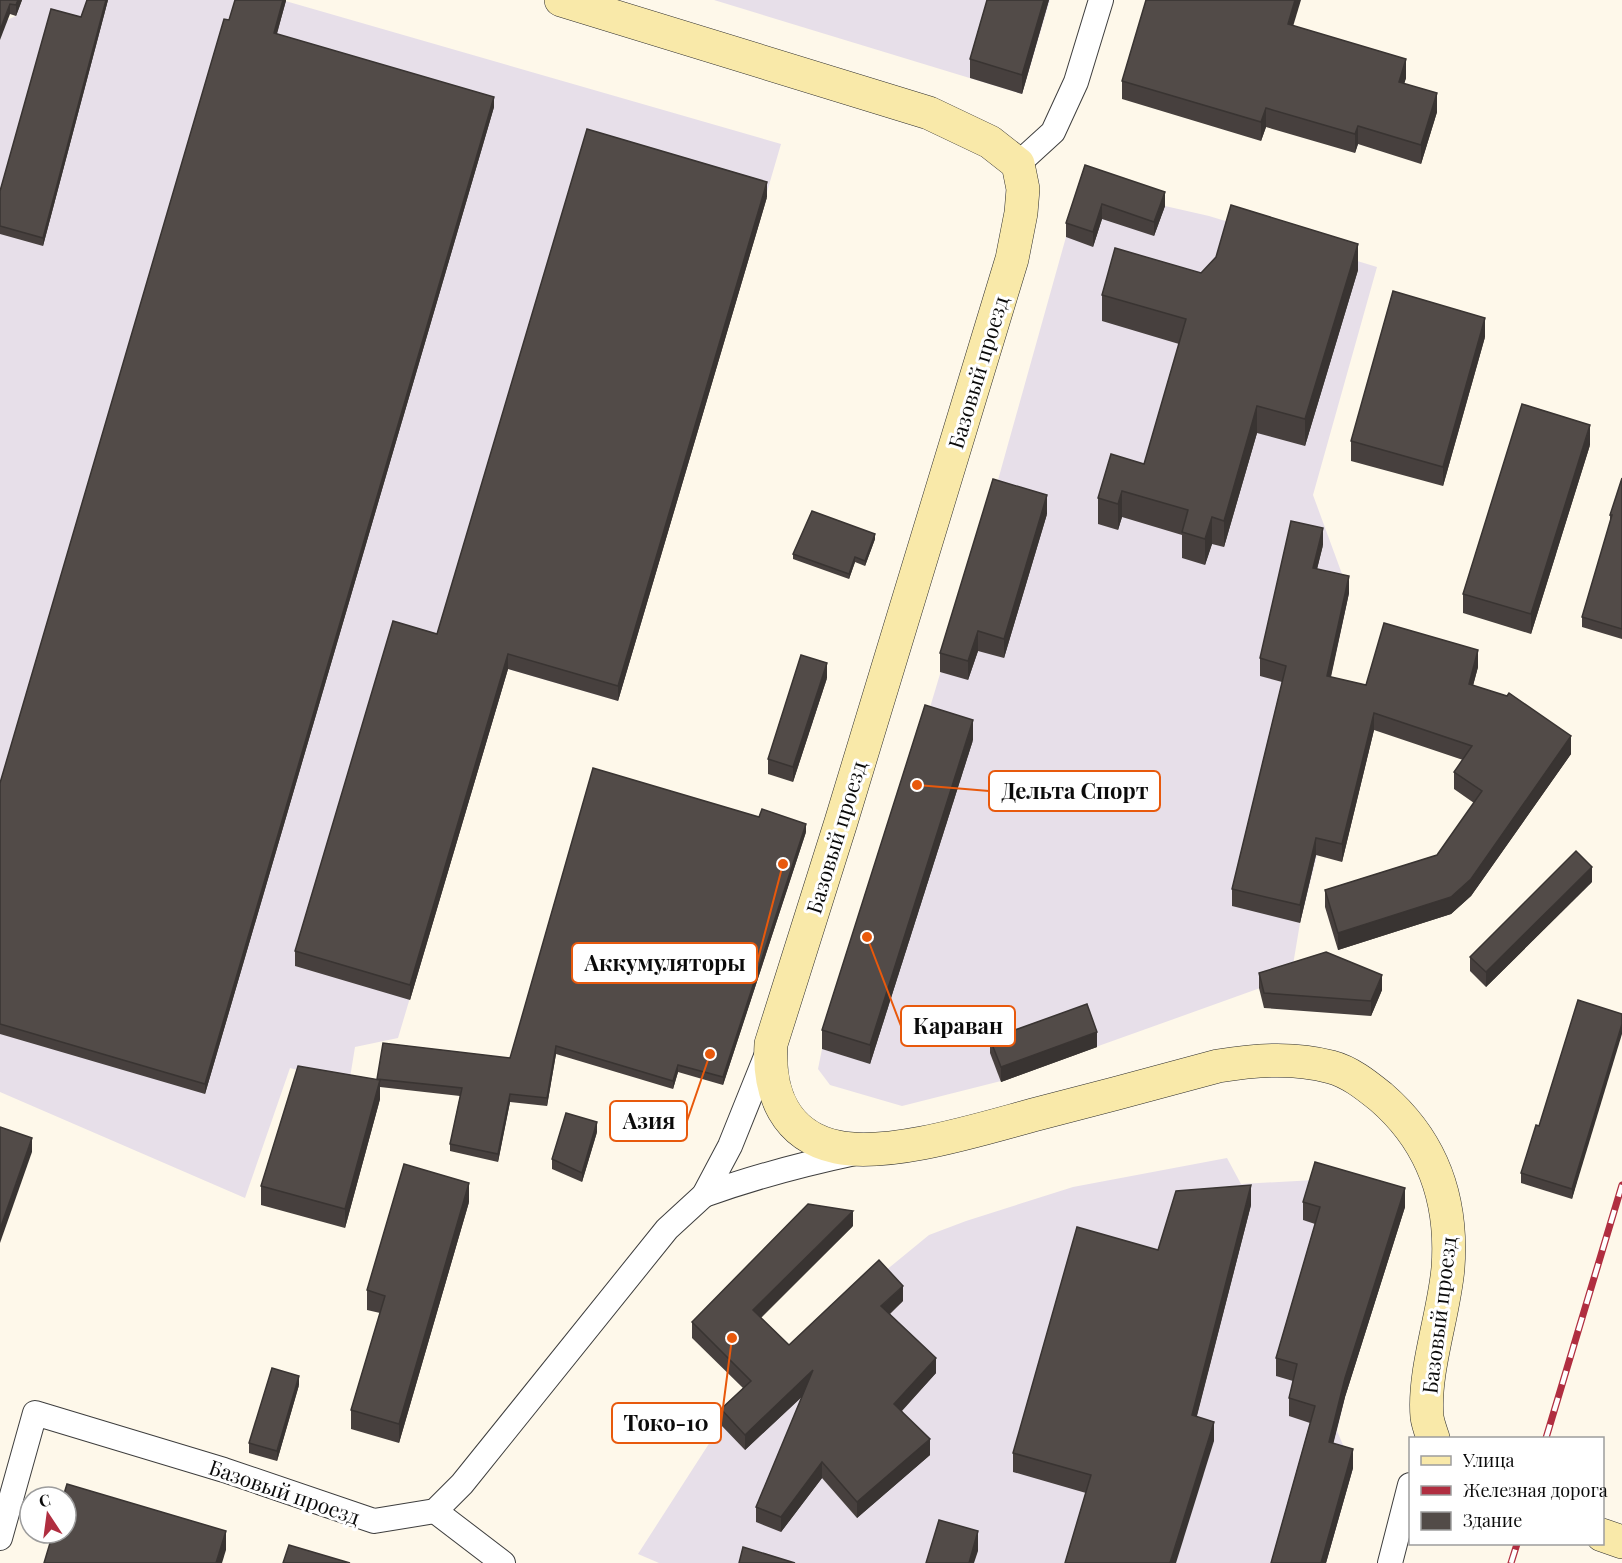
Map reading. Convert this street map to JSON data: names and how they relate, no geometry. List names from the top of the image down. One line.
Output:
{"streets":{"street":["Базовый проезд"]},"places":["Дельта Спорт","Аккумуляторы","Караван","Азия","Токо-10"],"legend":["Улица","Железная дорога","Здание"],"north":"top"}
